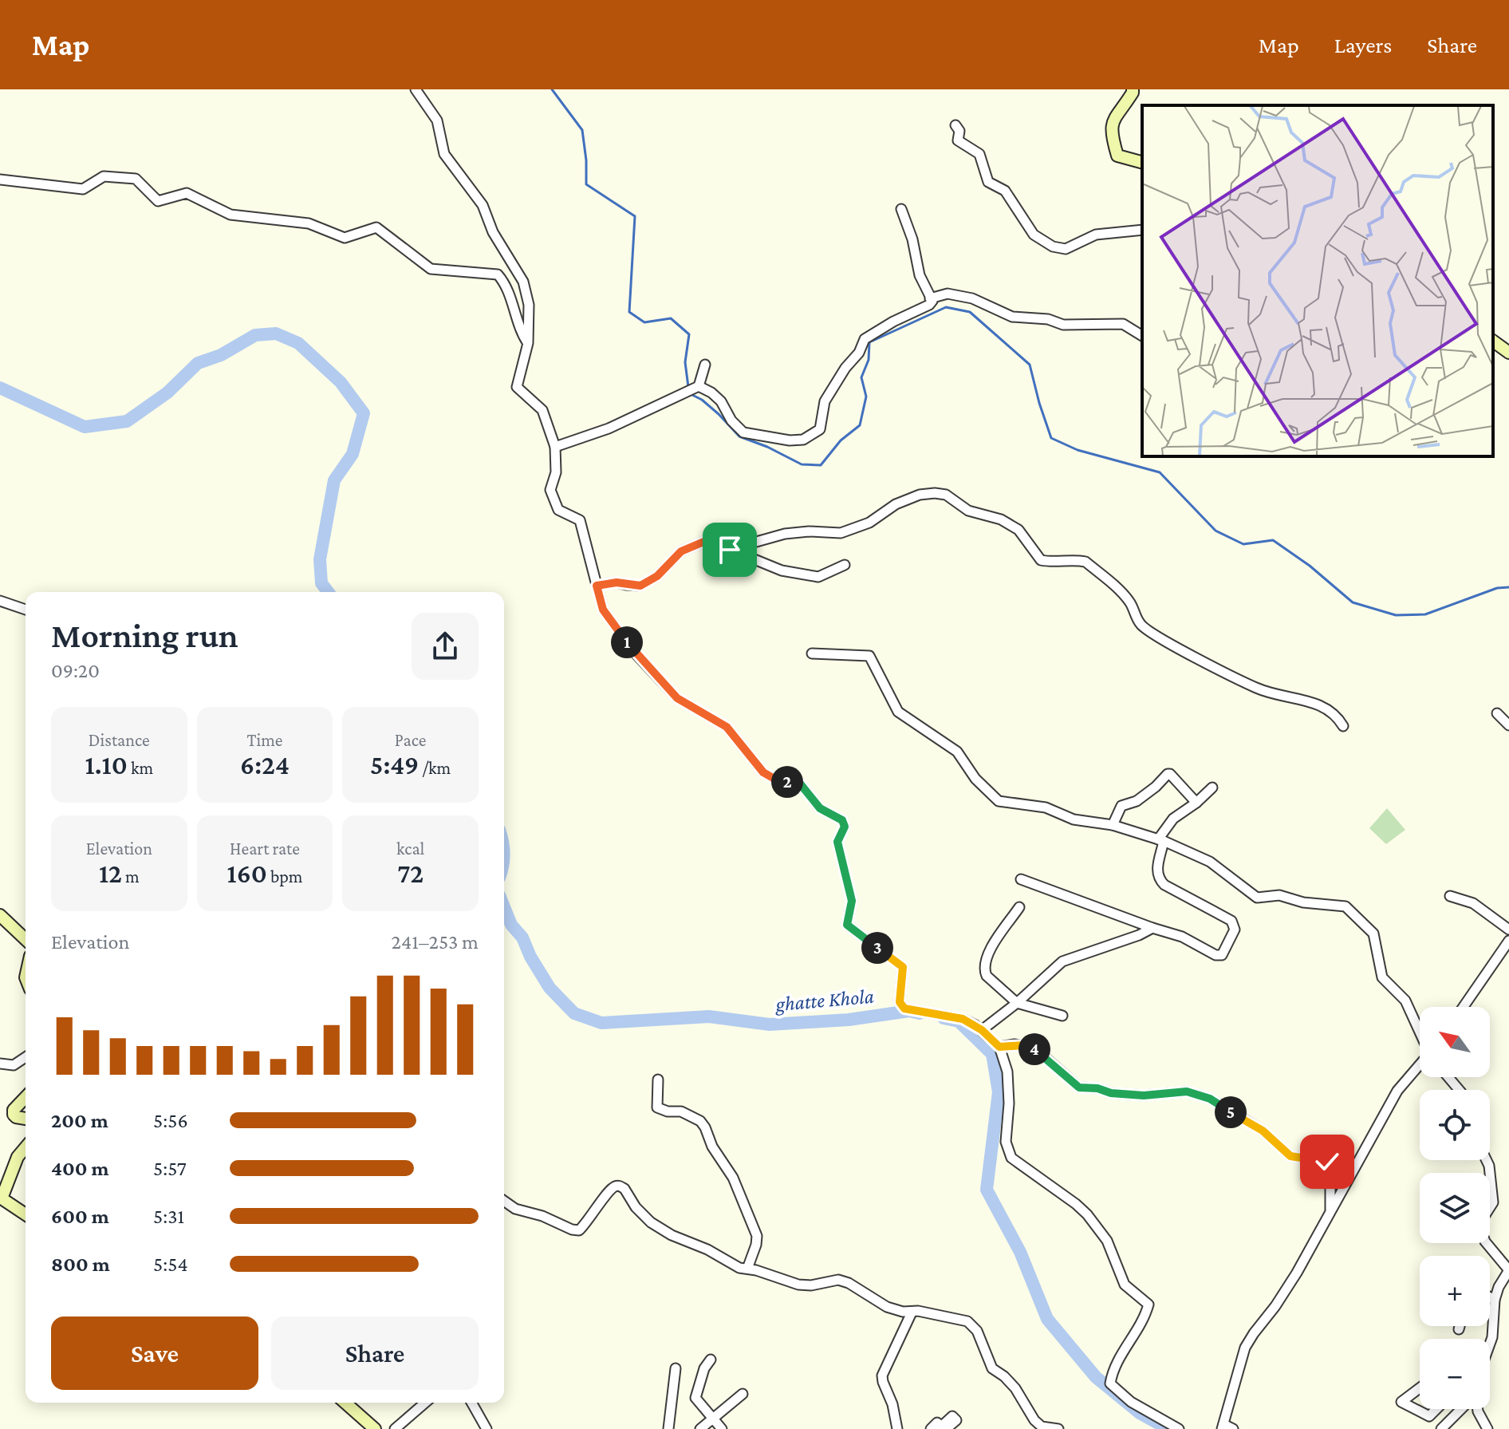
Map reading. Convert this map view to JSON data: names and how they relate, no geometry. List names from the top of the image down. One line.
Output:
{"water":["ghatte Khola"],"north":"top left","page":{"header":"Map","nav":["Map","Layers","Share"],"heading":["Morning run","09:20"],"pins":["1","2","3","4","5"],"stats":[["Distance","1.10 km"],["Time","6:24"],["Pace","5:49 /km"],["Elevation","12 m"],["Heart rate","160 bpm"],["kcal","72"]],"chart":["Elevation","241–253 m"],"map_buttons":["+","−"],"list":[{"name":"200 m","note":"5:56"},{"name":"400 m","note":"5:57"},{"name":"600 m","note":"5:31"},{"name":"800 m","note":"5:54"}],"buttons":["Save","Share"]}}
